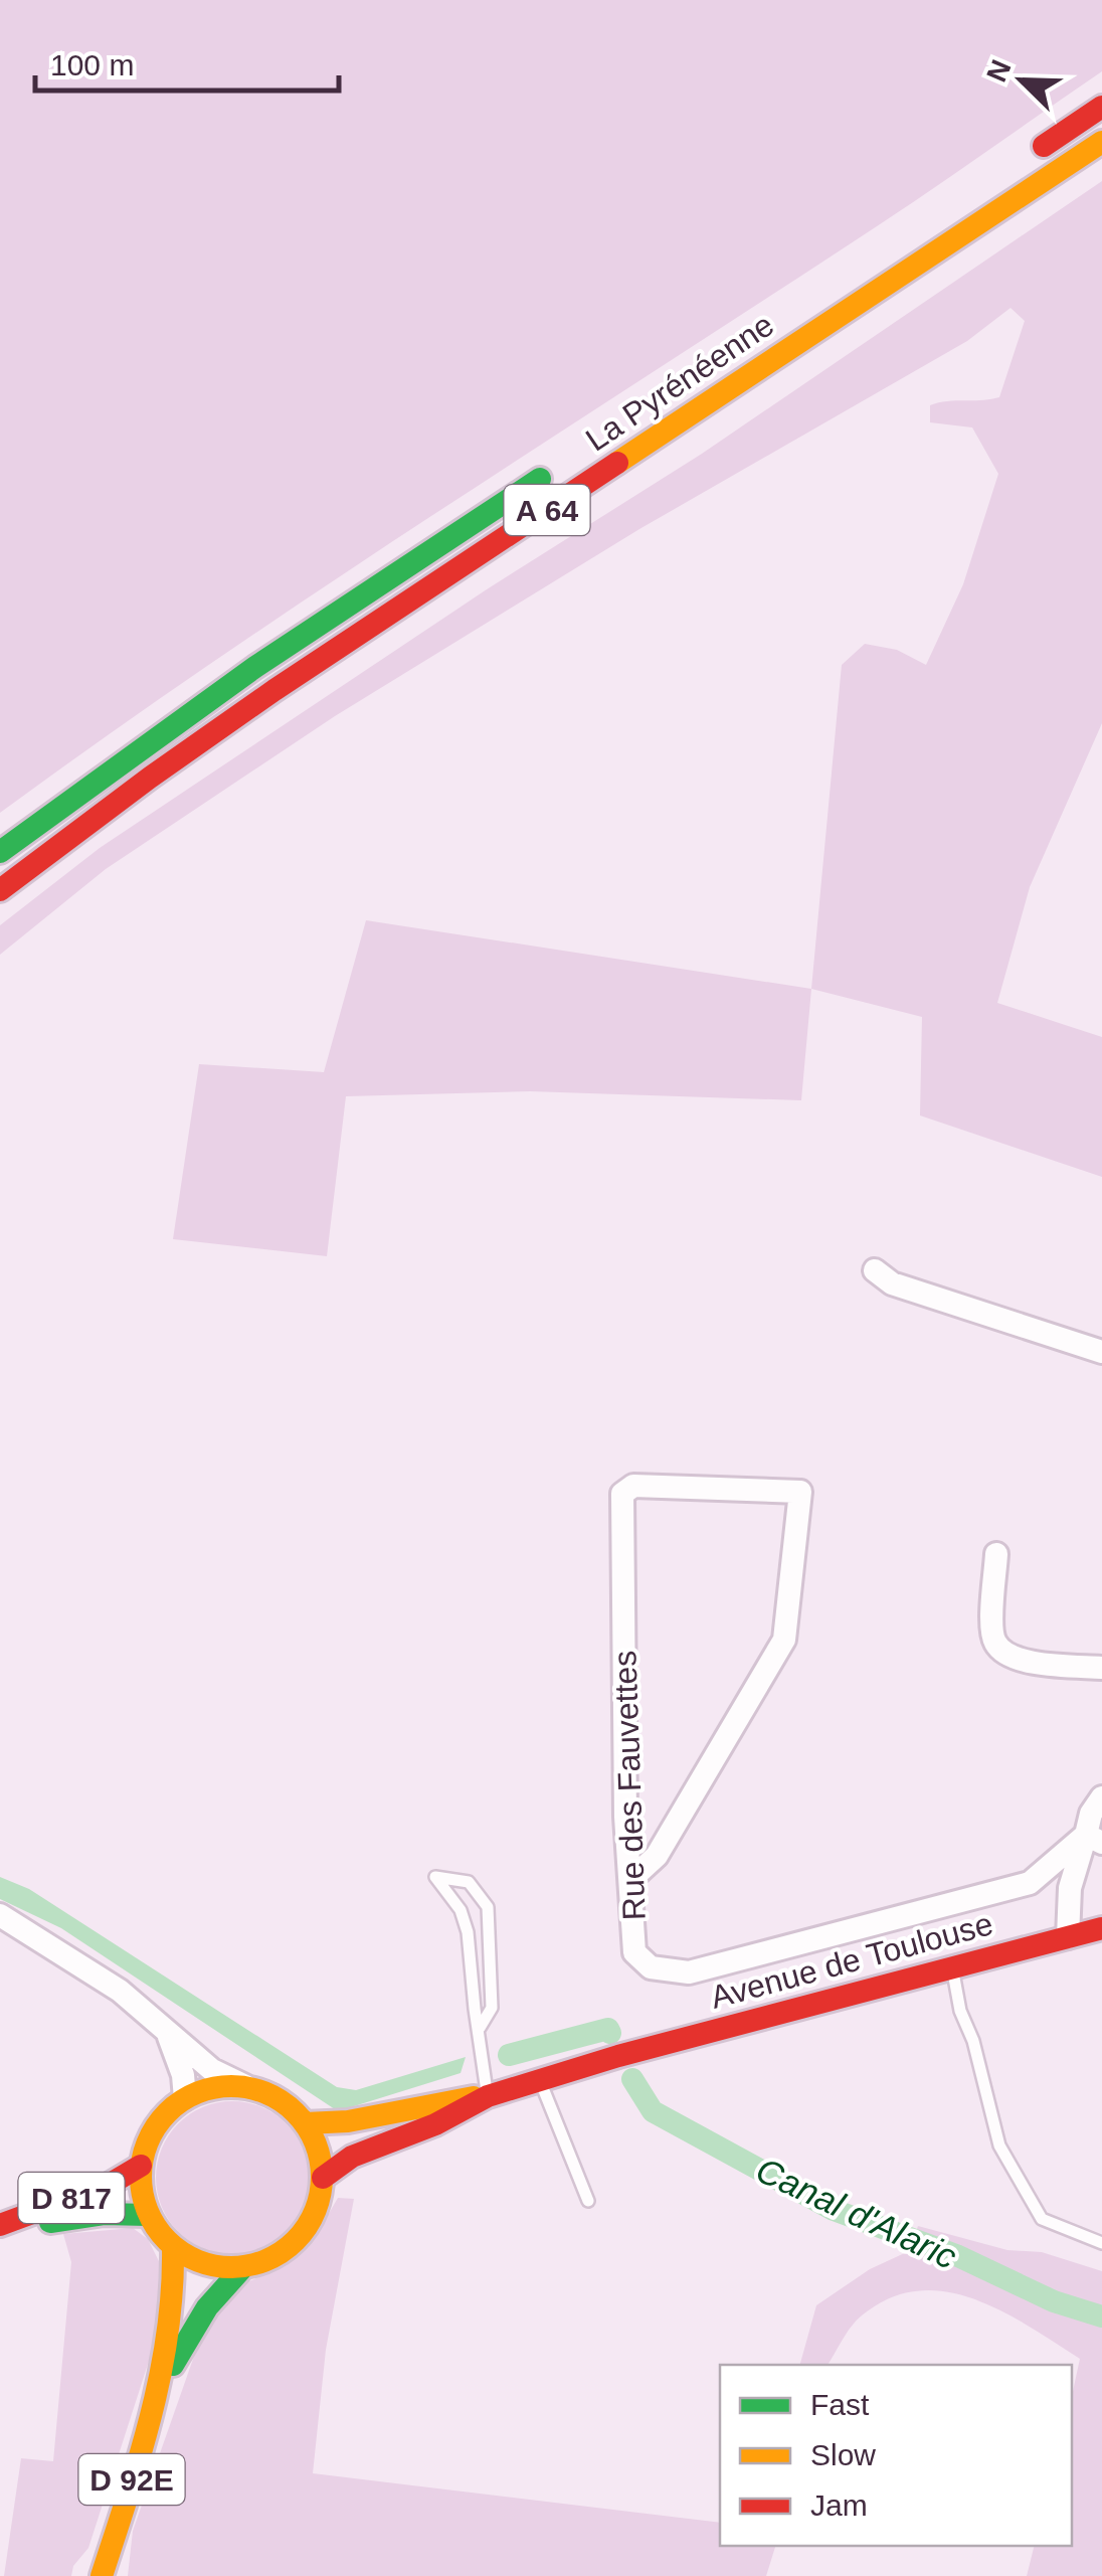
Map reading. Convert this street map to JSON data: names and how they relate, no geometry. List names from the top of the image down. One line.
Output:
{"streets":{"main road":["La Pyrénéenne","A 64","Avenue de Toulouse","D 817","D 92E"],"street":["Rue des Fauvettes"]},"water":["Canal d'Alaric"],"legend":["Fast","Slow","Jam"],"scale_bar":"100 m","north":"top left"}
